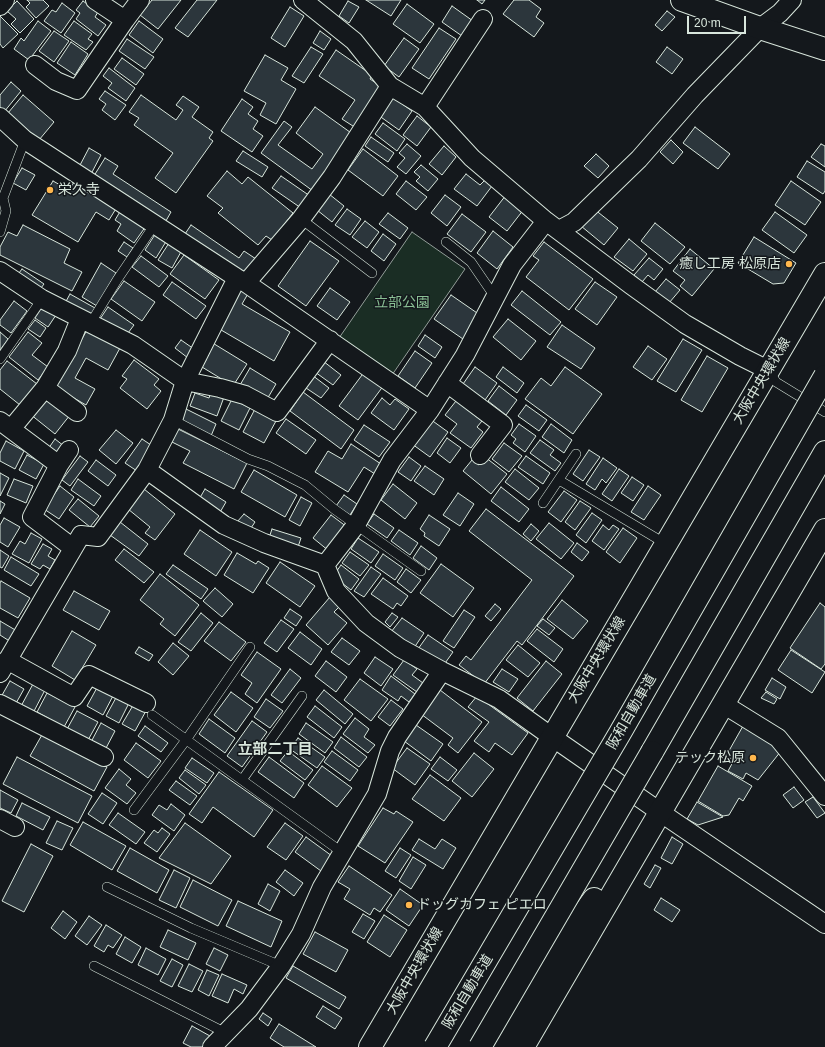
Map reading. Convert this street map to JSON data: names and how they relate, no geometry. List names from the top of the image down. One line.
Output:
{"streets":{"main road":["大阪中央環状線","阪和自動車道"]},"districts":["立部二丁目"],"parks":["立部公園"],"places":["栄久寺","癒し工房 松原店","テック松原","ドッグカフェ ピエロ"],"scale_bar":"20 m"}
